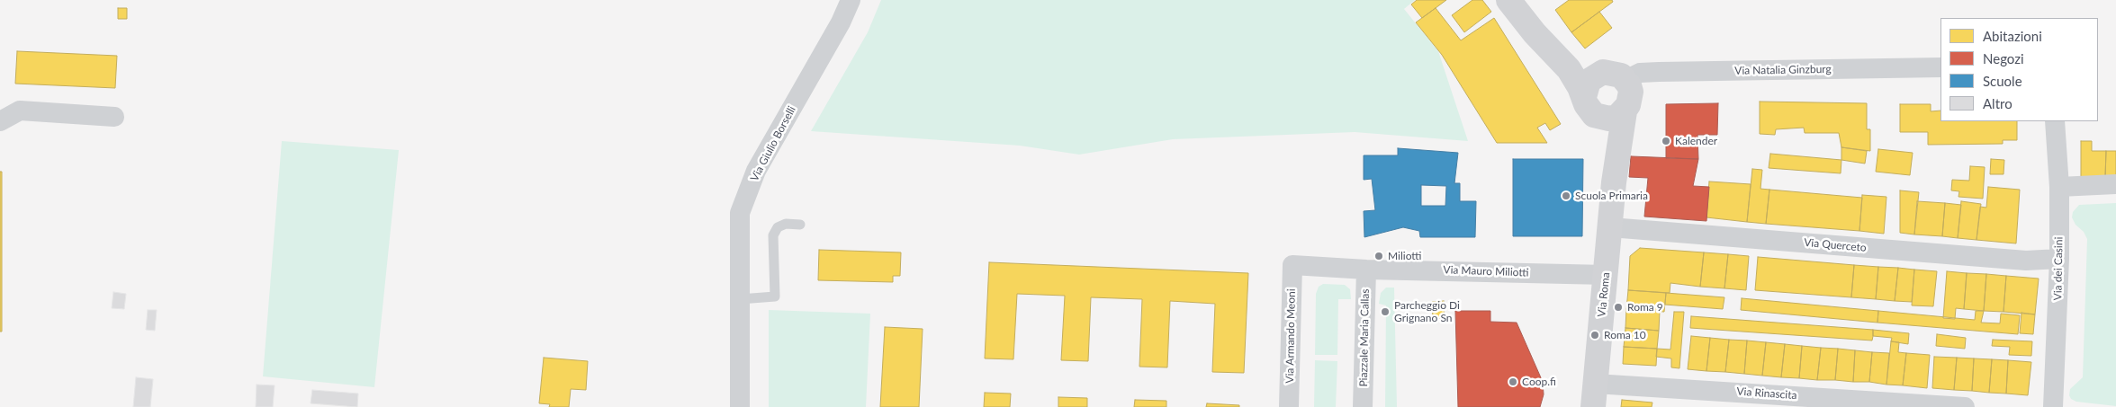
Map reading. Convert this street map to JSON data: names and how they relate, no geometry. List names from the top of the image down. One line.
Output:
{"streets":{"street":["Via Natalia Ginzburg","Via Giulio Borselli","Via Querceto","Via dei Casini","Via Mauro Miliotti","Via Roma","Via Armando Meoni","Piazzale Maria Callas","Via Rinascita"]},"crossings":[["Via Natalia Ginzburg","Via Roma"],["Via Querceto","Via dei Casini"],["Via Querceto","Via Roma"],["Via Mauro Miliotti","Via Roma"],["Via Mauro Miliotti","Via Armando Meoni"],["Via Mauro Miliotti","Piazzale Maria Callas"],["Via Roma","Via Rinascita"]],"places":["Kalender","Scuola Primaria","Miliotti","Roma 9","Parcheggio Di Grignano Sn","Roma 10","Coop.fi"],"legend":["Abitazioni","Negozi","Scuole","Altro"]}
